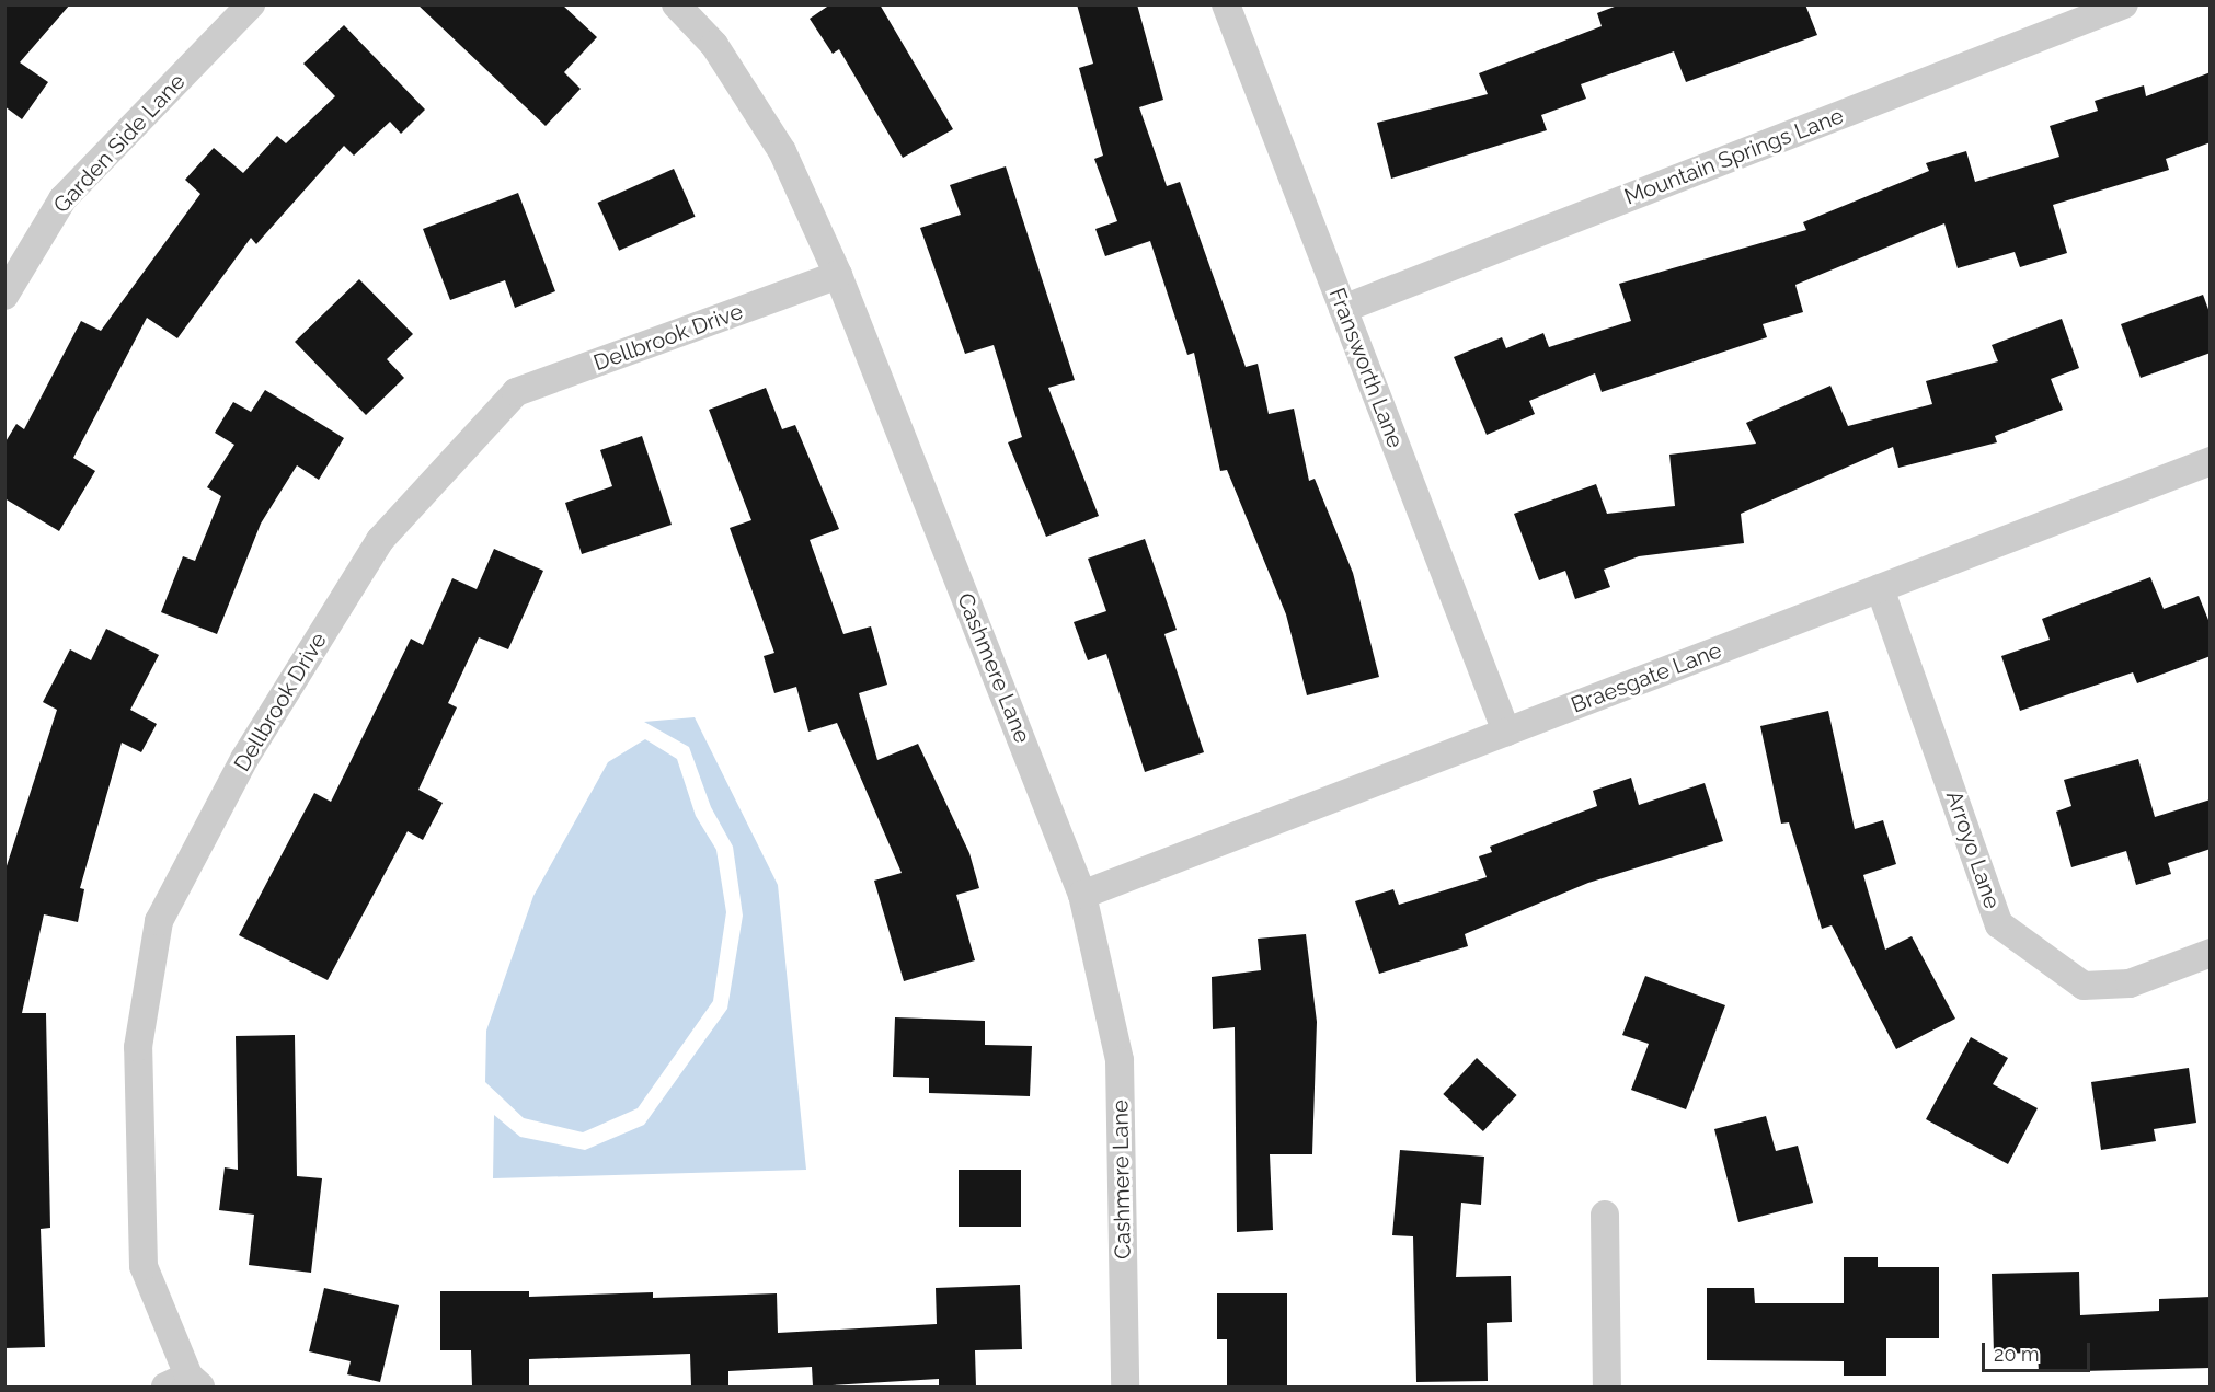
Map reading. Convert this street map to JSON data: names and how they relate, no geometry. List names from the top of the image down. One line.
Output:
{"streets":{"street":["Garden Side Lane","Mountain Springs Lane","Dellbrook Drive","Fransworth Lane","Cashmere Lane","Braesgate Lane","Arroyo Lane"]},"crossings":[["Mountain Springs Lane","Fransworth Lane"],["Dellbrook Drive","Cashmere Lane"],["Fransworth Lane","Braesgate Lane"],["Cashmere Lane","Braesgate Lane"],["Braesgate Lane","Arroyo Lane"]],"scale_bar":"20 m"}
